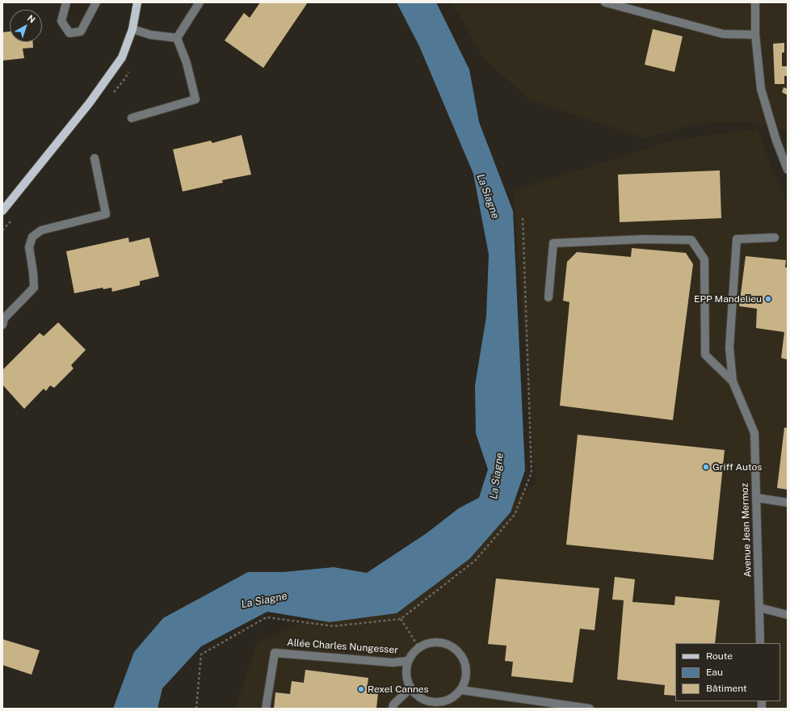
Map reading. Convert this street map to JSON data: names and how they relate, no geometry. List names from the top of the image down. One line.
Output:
{"streets":{"street":["Avenue Jean Mermoz","Allée Charles Nungesser"]},"water":["La Siagne"],"places":["EPP Mandelieu","Griff Autos","Rexel Cannes"],"legend":["Route","Eau","Bâtiment"],"north":"top right"}
